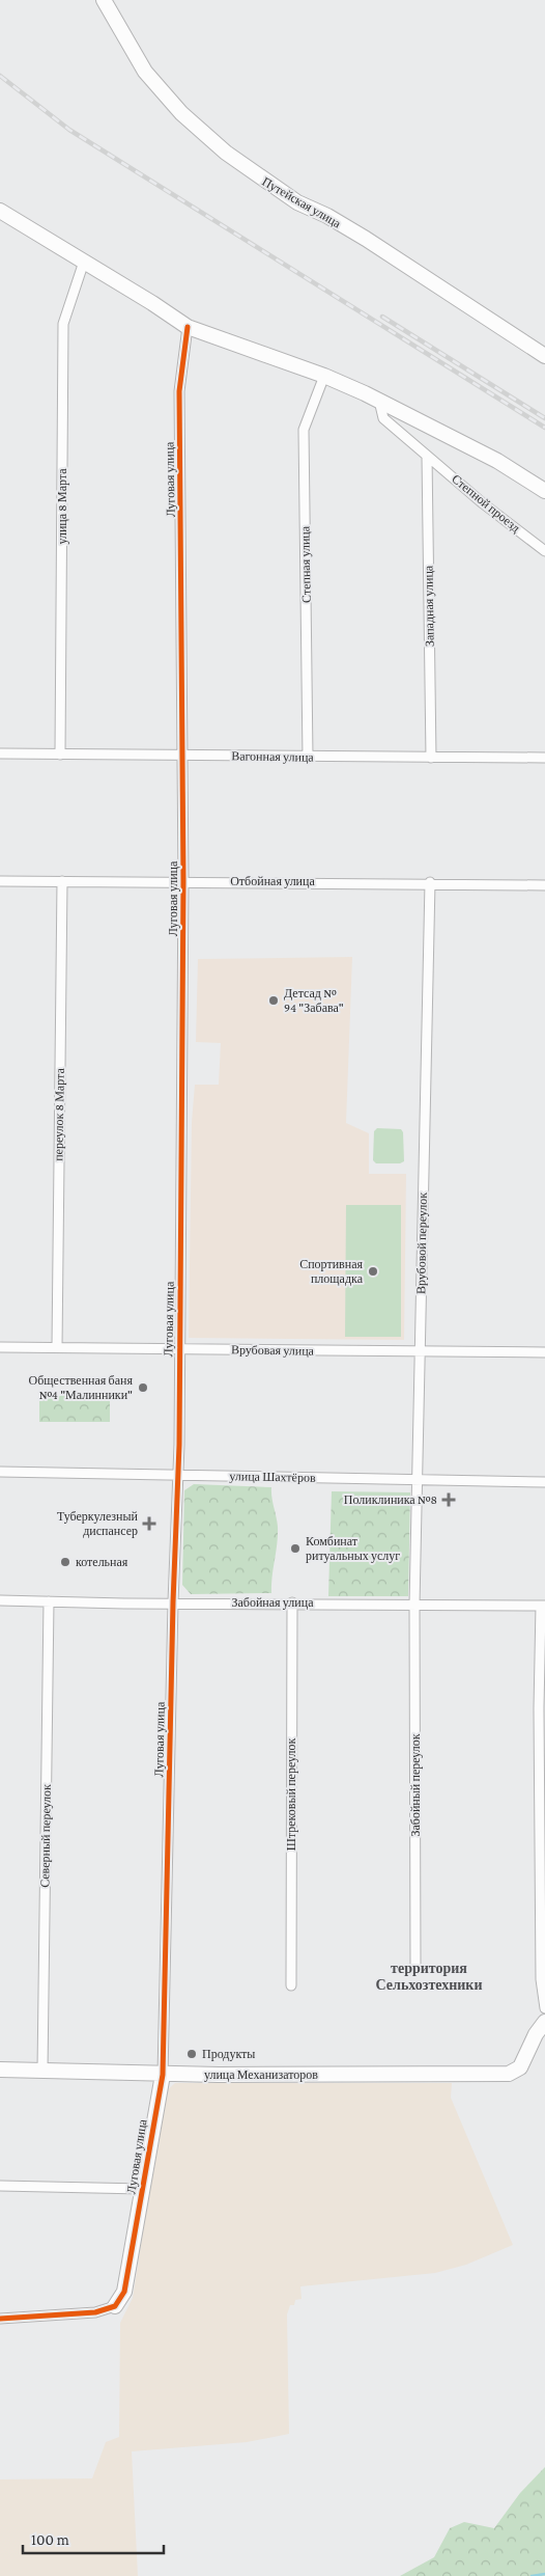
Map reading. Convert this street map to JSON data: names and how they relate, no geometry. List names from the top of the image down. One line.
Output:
{"streets":{"main road":["Путейская улица","Луговая улица","улица Механизаторов"],"street":["Степной проезд","улица 8 Марта","Степная улица","Западная улица","Вагонная улица","Отбойная улица","переулок 8 Марта","Врубовой переулок","Врубовая улица","улица Шахтёров","Забойная улица","Забойный переулок","Штрековый переулок","Северный переулок"]},"crossings":[["Луговая улица","Вагонная улица"],["Луговая улица","Отбойная улица"],["Луговая улица","Врубовая улица"],["Луговая улица","улица Шахтёров"],["Луговая улица","Забойная улица"],["Луговая улица","улица Механизаторов"],["Степной проезд","Западная улица"],["улица 8 Марта","Вагонная улица"],["Степная улица","Вагонная улица"],["Западная улица","Вагонная улица"],["Отбойная улица","переулок 8 Марта"],["Отбойная улица","Врубовой переулок"],["переулок 8 Марта","Врубовая улица"],["Врубовой переулок","Врубовая улица"],["Врубовой переулок","улица Шахтёров"],["Врубовой переулок","Забойная улица"],["Врубовой переулок","Забойный переулок"],["Забойная улица","Забойный переулок"],["Забойная улица","Штрековый переулок"],["Забойная улица","Северный переулок"],["Северный переулок","улица Механизаторов"]],"districts":["территория Сельхозтехники"],"places":{"other":["Детсад № 94 \"Забава\"","Спортивная площадка","Общественная баня №4 \"Малинники\"","Комбинат ритуальных услуг","котельная","Продукты"],"health":["Поликлиника №8","Туберкулезный диспансер"]},"scale_bar":"100 m"}
